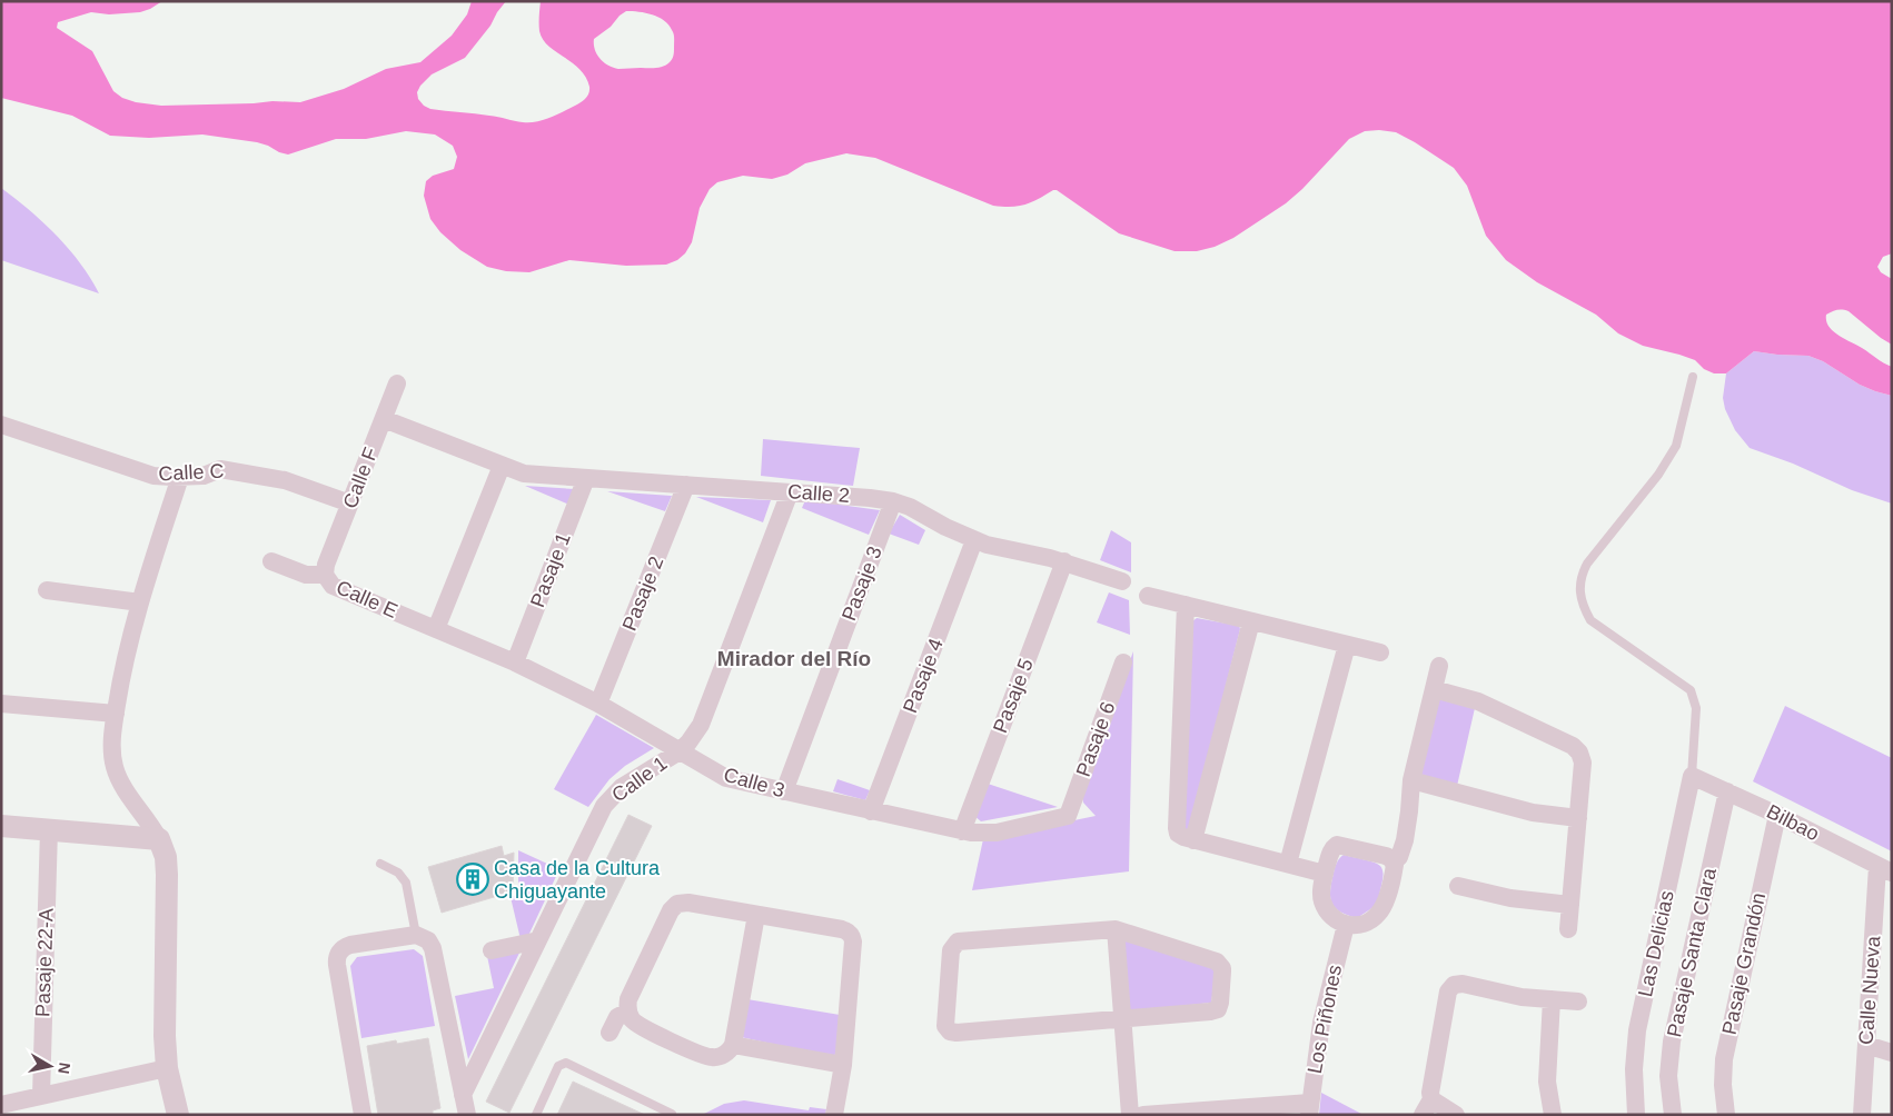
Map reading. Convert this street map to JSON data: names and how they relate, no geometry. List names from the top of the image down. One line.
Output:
{"streets":{"street":["Calle C","Calle F","Calle 2","Pasaje 1","Pasaje 3","Pasaje 2","Calle E","Pasaje 4","Pasaje 5","Pasaje 6","Calle 1","Calle 3","Bilbao","Las Delicias","Pasaje Santa Clara","Pasaje 22-A","Pasaje Grandón","Calle Nueva","Los Piñones"]},"crossings":[["Calle C","Calle F"],["Calle F","Calle E"],["Calle 2","Pasaje 1"],["Calle 2","Pasaje 3"],["Calle 2","Pasaje 2"],["Calle 2","Pasaje 4"],["Calle 2","Pasaje 5"],["Calle 2","Calle 1"],["Pasaje 1","Calle 3"],["Pasaje 3","Calle 3"],["Pasaje 2","Calle 3"],["Calle E","Calle 3"],["Pasaje 4","Calle 3"],["Pasaje 5","Calle 3"],["Pasaje 6","Calle 3"],["Calle 1","Calle 3"],["Bilbao","Las Delicias"],["Bilbao","Pasaje Santa Clara"],["Bilbao","Pasaje Grandón"],["Bilbao","Calle Nueva"]],"districts":["Mirador del Río"],"places":{"building":["Casa de la Cultura Chiguayante"]},"north":"right"}
